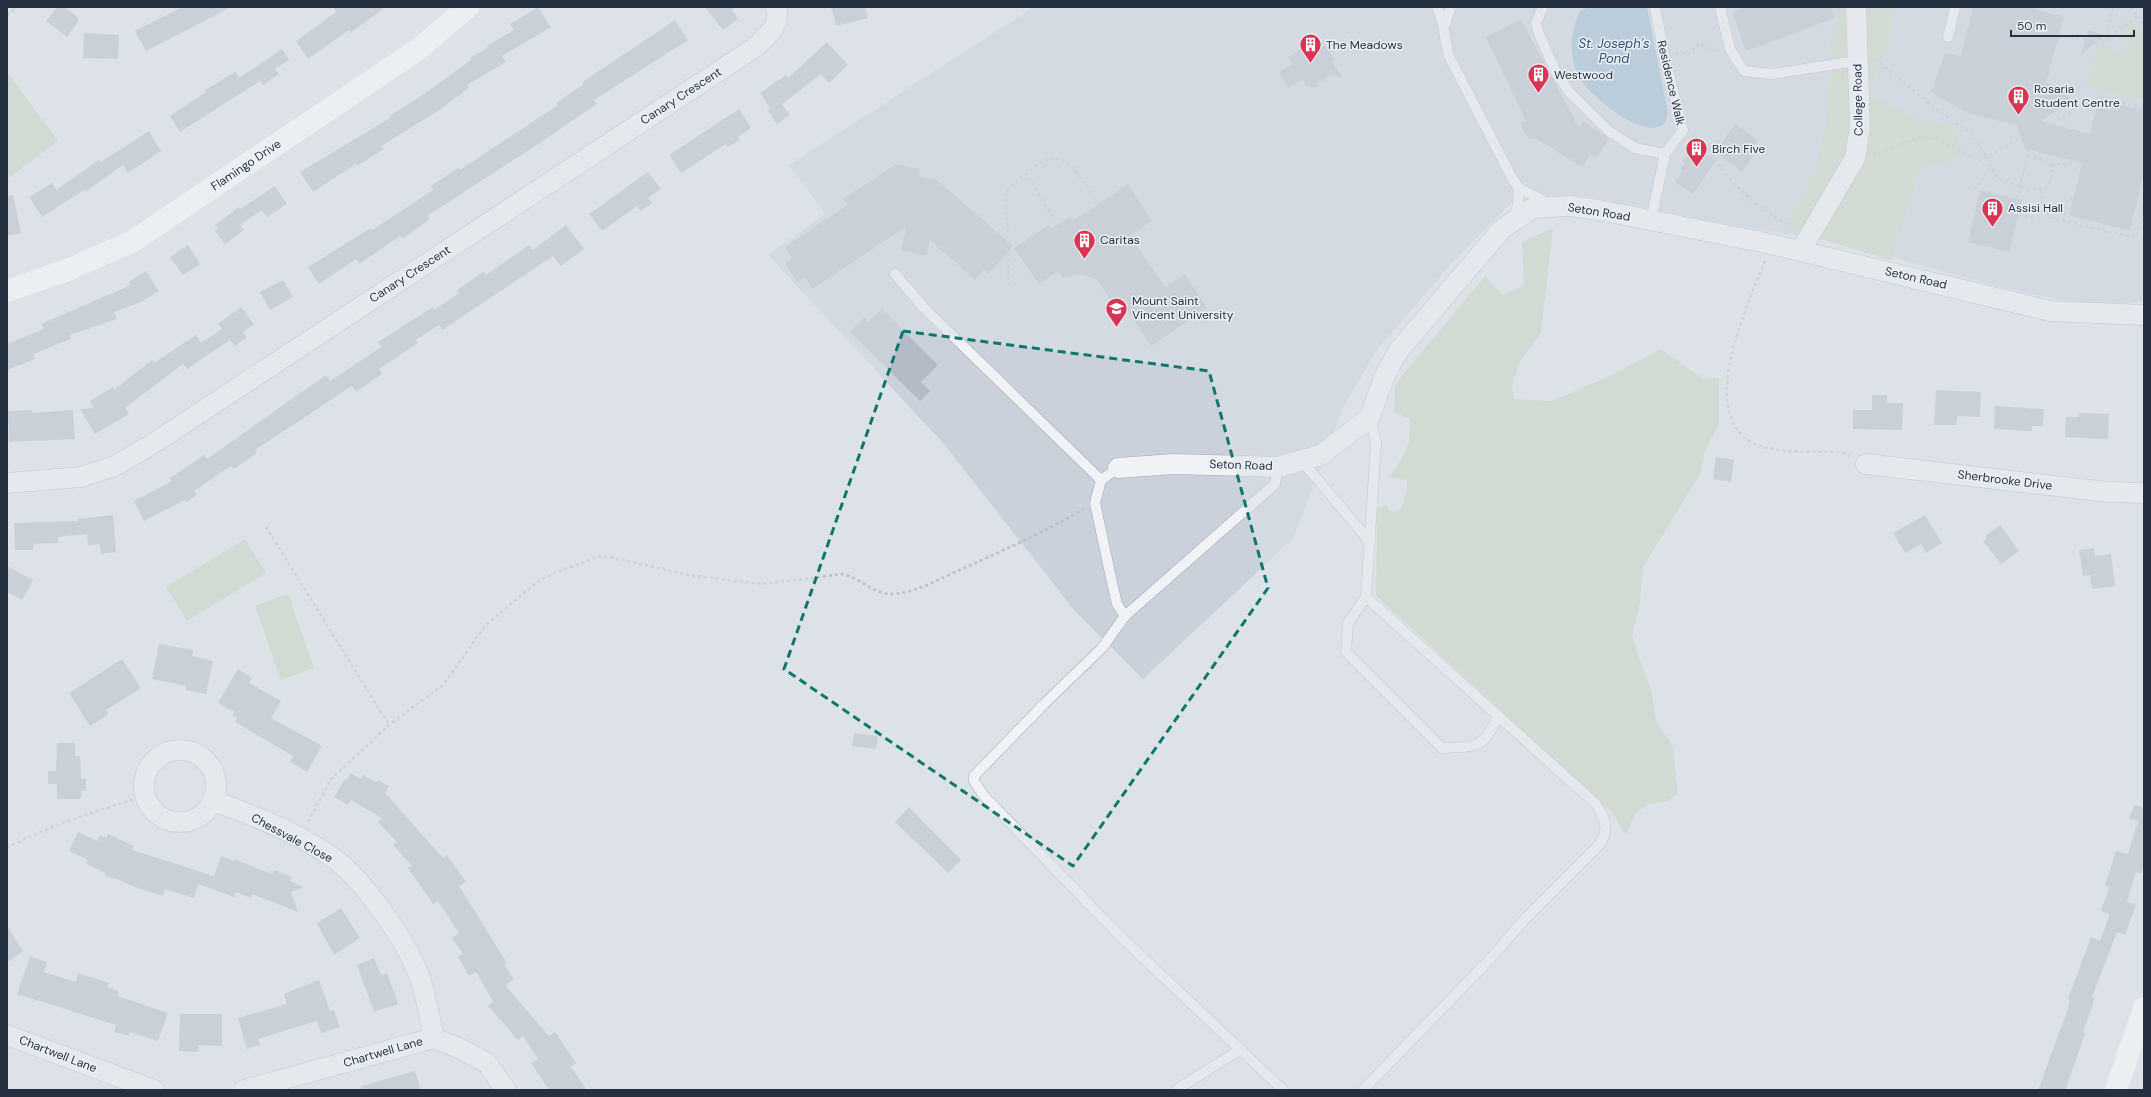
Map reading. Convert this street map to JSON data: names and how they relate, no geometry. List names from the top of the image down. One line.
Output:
{"streets":{"street":["Canary Crescent","College Road","Flamingo Drive","Seton Road","Sherbrooke Drive","Chessvale Close","Chartwell Lane"],"lane":["Residence Walk"]},"crossings":[["Residence Walk","Seton Road"],["College Road","Seton Road"],["Chessvale Close","Chartwell Lane"]],"water":["St. Joseph’s Pond"],"places":{"building":["The Meadows","Westwood","Rosaria Student Centre","Birch Five","Assisi Hall","Caritas"],"school or university":["Mount Saint Vincent University"]},"scale_bar":"50 m"}
